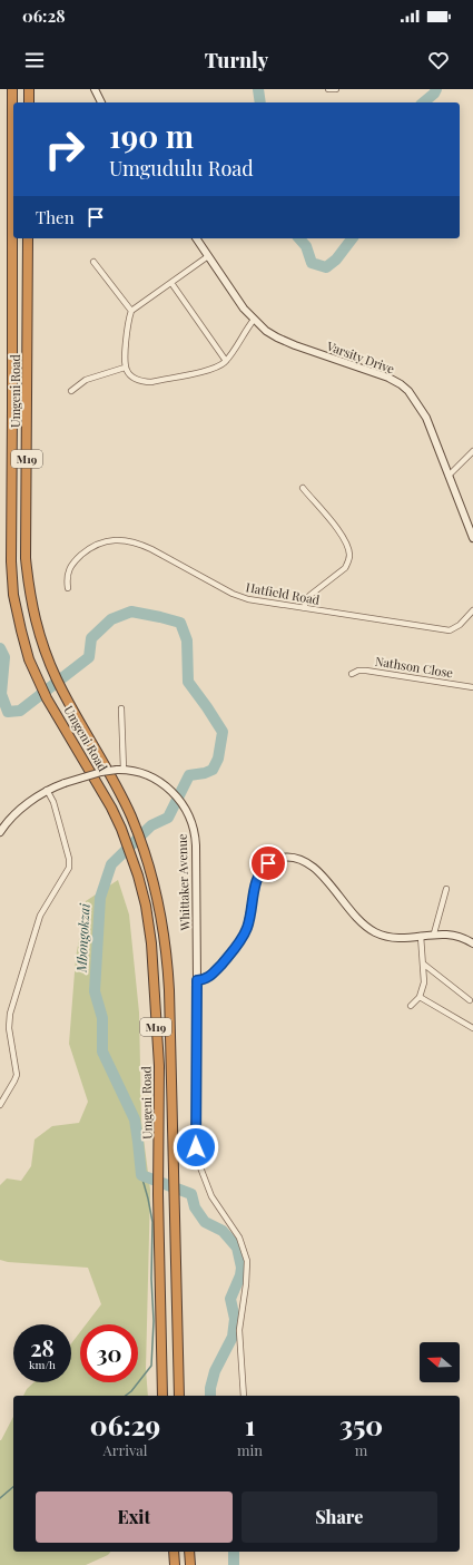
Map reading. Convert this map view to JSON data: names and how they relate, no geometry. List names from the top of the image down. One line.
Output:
{"streets":{"highway":["Umgeni Road","M19"],"street":["Varsity Drive","Hatfield Road","Nathson Close","Whittaker Avenue"]},"water":["Mbongokzai"],"north":"left","page":{"status":"06:28","header":"Turnly","turn":["190 m","Umgudulu Road"],"then":"Then","speed":"28 km/h","limit":"30","eta":["06:29","Arrival","1","min","350","m"],"buttons":["Exit","Share"]}}
